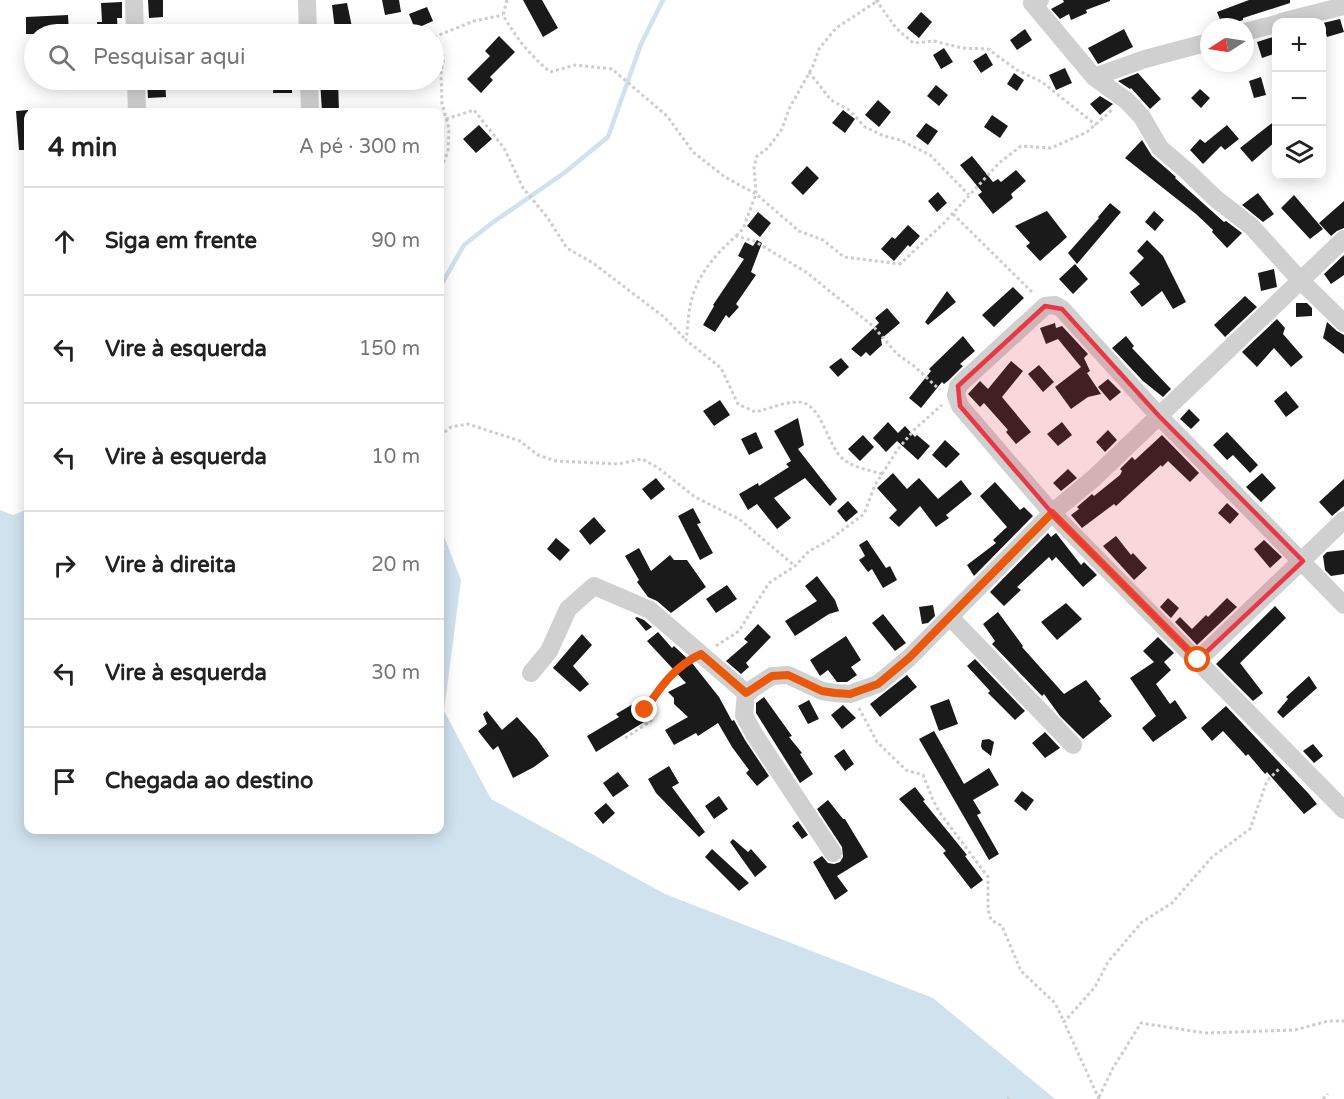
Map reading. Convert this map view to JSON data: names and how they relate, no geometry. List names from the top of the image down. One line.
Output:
{"north":"left","page":{"map_buttons":["+","−"],"search":"Pesquisar aqui","heading":["4 min","A pé · 300 m"],"list":[["Siga em frente","90 m"],["Vire à esquerda","150 m"],["Vire à esquerda","10 m"],["Vire à direita","20 m"],["Vire à esquerda","30 m"],"Chegada ao destino"]}}
